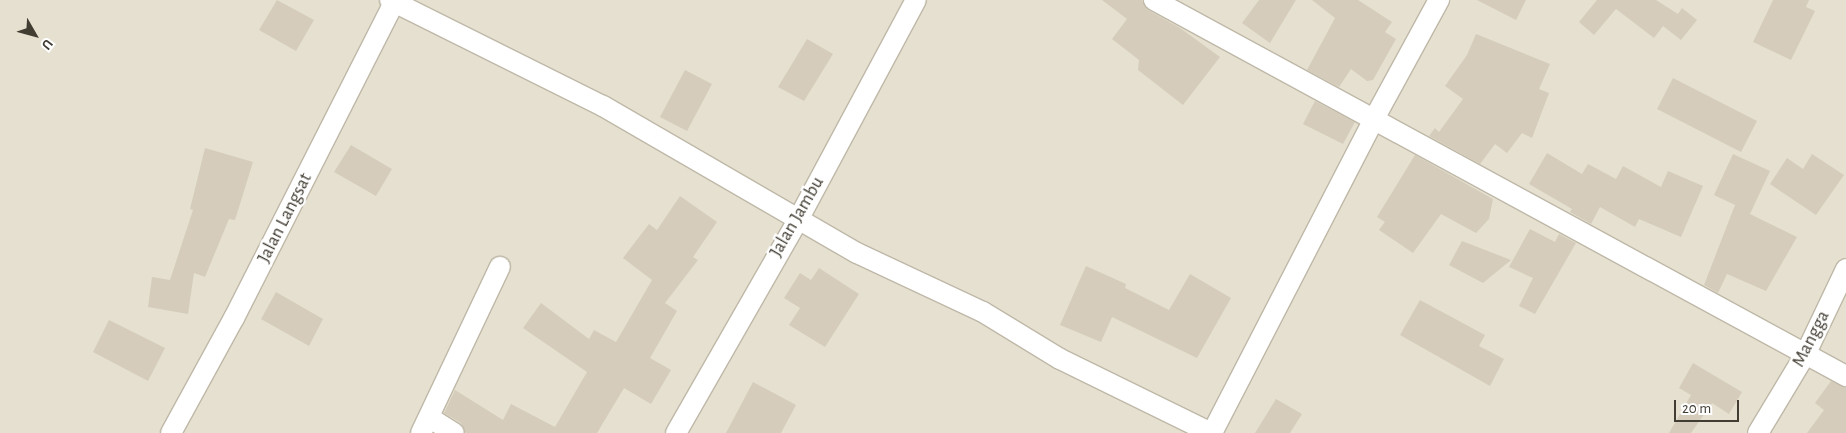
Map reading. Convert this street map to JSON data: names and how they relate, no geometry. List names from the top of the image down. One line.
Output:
{"streets":{"street":["Jalan Jambu","Jalan Langsat","Mangga"]},"scale_bar":"20 m","north":"bottom right"}
